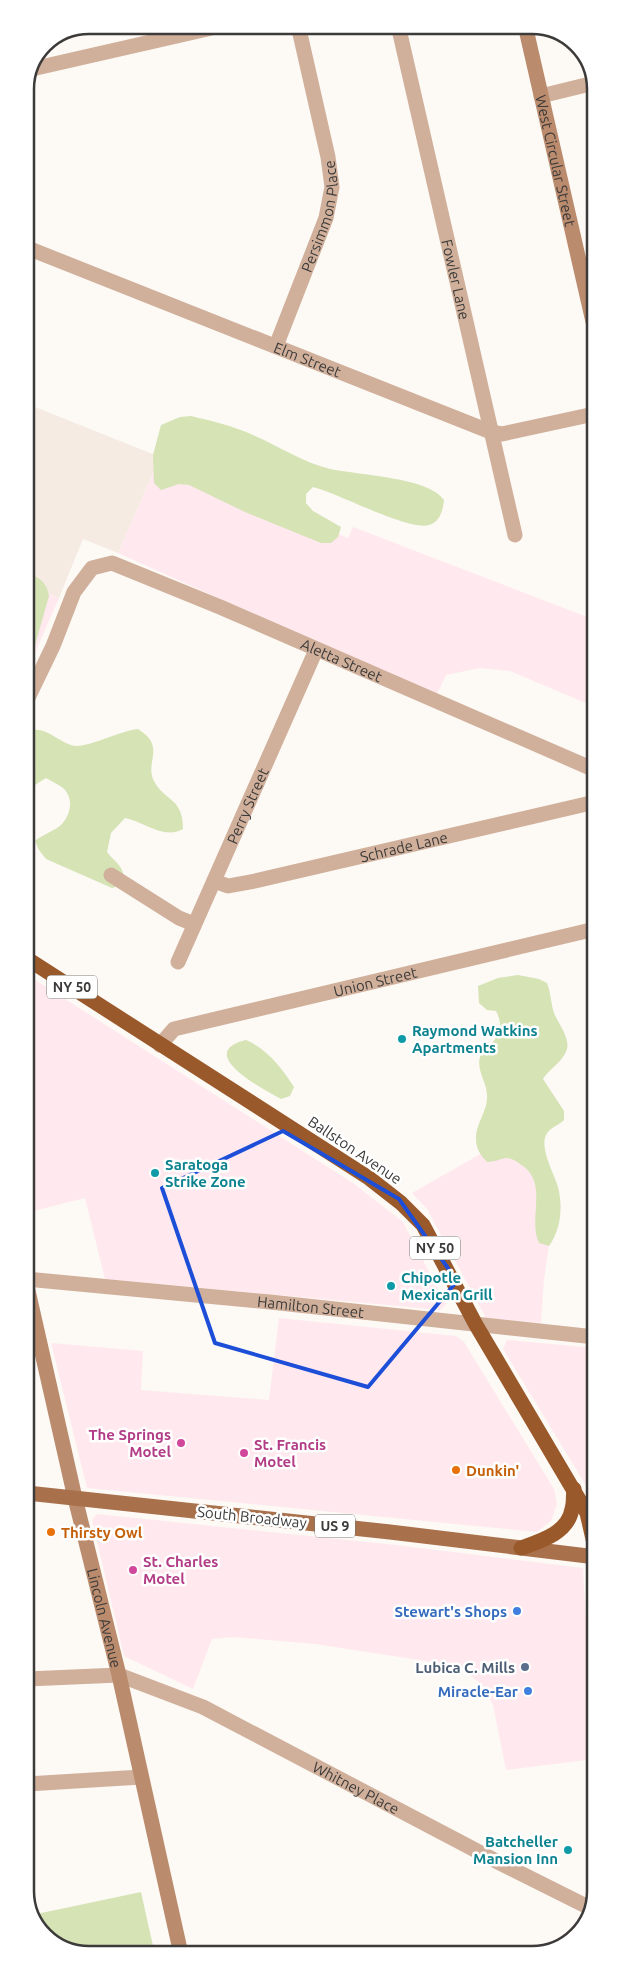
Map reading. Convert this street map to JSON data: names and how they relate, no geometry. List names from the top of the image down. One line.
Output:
{"streets":{"highway":["NY 50","Ballston Avenue"],"main road":["South Broadway","US 9"],"street":["West Circular Street","Persimmon Place","Fowler Lane","Elm Street","Aletta Street","Perry Street","Schrade Lane","Union Street","Hamilton Street","Lincoln Avenue","Whitney Place"]},"crossings":[["Persimmon Place","Elm Street"],["Fowler Lane","Elm Street"],["Aletta Street","Perry Street"],["Perry Street","Schrade Lane"],["Union Street","Ballston Avenue"],["Ballston Avenue","Hamilton Street"],["South Broadway","Lincoln Avenue"],["Lincoln Avenue","Whitney Place"]],"places":["Raymond Watkins Apartments","Saratoga Strike Zone","Chipotle Mexican Grill","The Springs Motel","St. Francis Motel","Dunkin'","Thirsty Owl","St. Charles Motel","Stewart's Shops","Lubica C. Mills","Miracle-Ear","Batcheller Mansion Inn"]}
